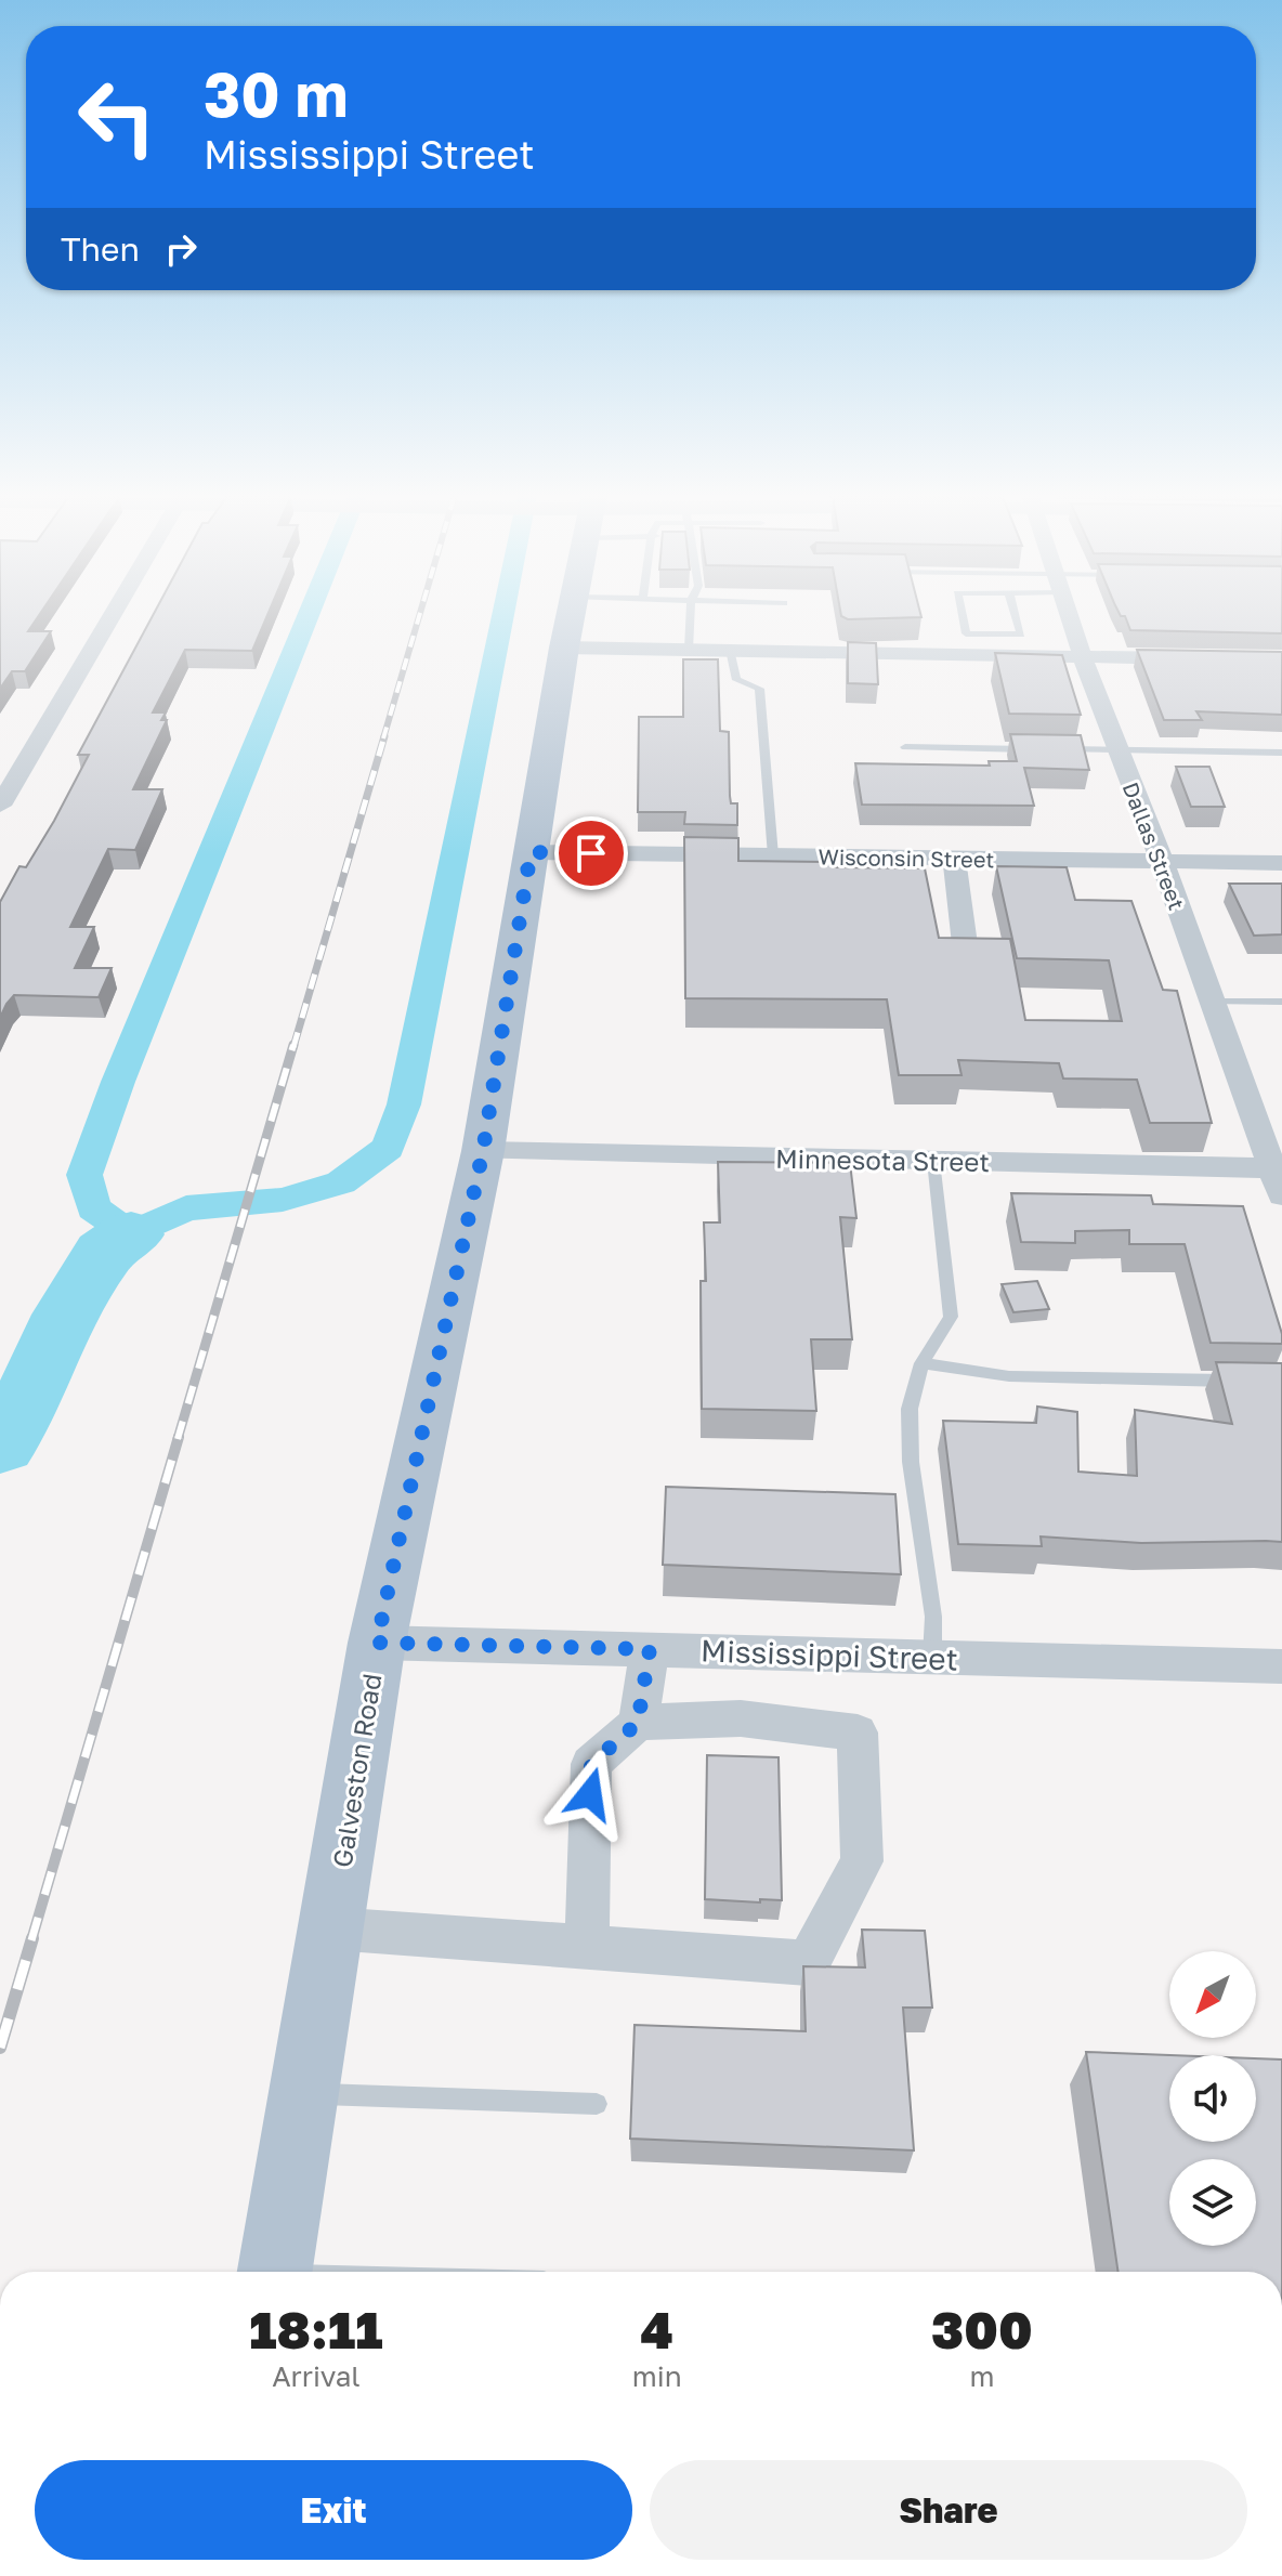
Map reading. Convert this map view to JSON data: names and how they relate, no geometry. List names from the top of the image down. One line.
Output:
{"streets":{"main road":["Galveston Road"],"street":["Dallas Street","Wisconsin Street","Minnesota Street","Mississippi Street"]},"crossings":[["Dallas Street","Wisconsin Street"],["Dallas Street","Minnesota Street"],["Wisconsin Street","Galveston Road"],["Minnesota Street","Galveston Road"],["Mississippi Street","Galveston Road"]],"north":"bottom left","page":{"turn":["30 m","Mississippi Street"],"then":"Then","eta":["18:11","Arrival","4","min","300","m"],"buttons":["Exit","Share"]}}
